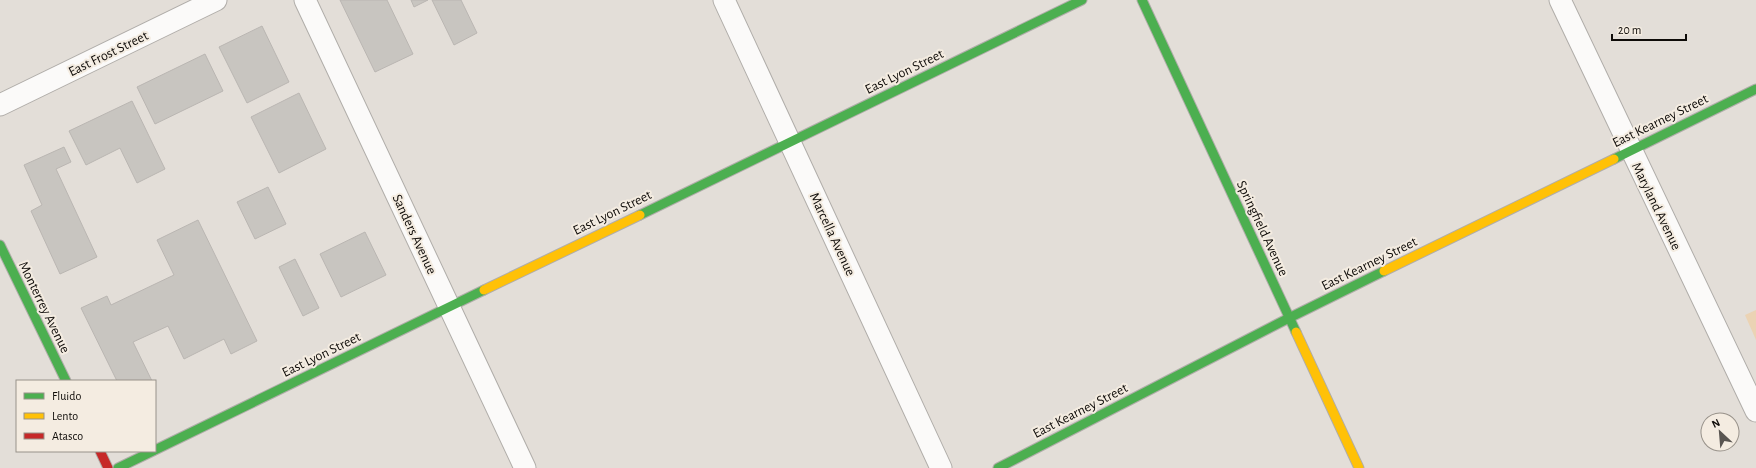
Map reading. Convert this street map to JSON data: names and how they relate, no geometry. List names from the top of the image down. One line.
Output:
{"streets":{"main road":["East Lyon Street","East Kearney Street","Springfield Avenue","Monterrey Avenue"],"street":["East Frost Street","Maryland Avenue","Sanders Avenue","Marcella Avenue"]},"crossings":[["East Lyon Street","Sanders Avenue"],["East Lyon Street","Marcella Avenue"],["East Kearney Street","Maryland Avenue"],["East Kearney Street","Springfield Avenue"]],"legend":["Fluido","Lento","Atasco"],"scale_bar":"20 m","north":"top left"}
